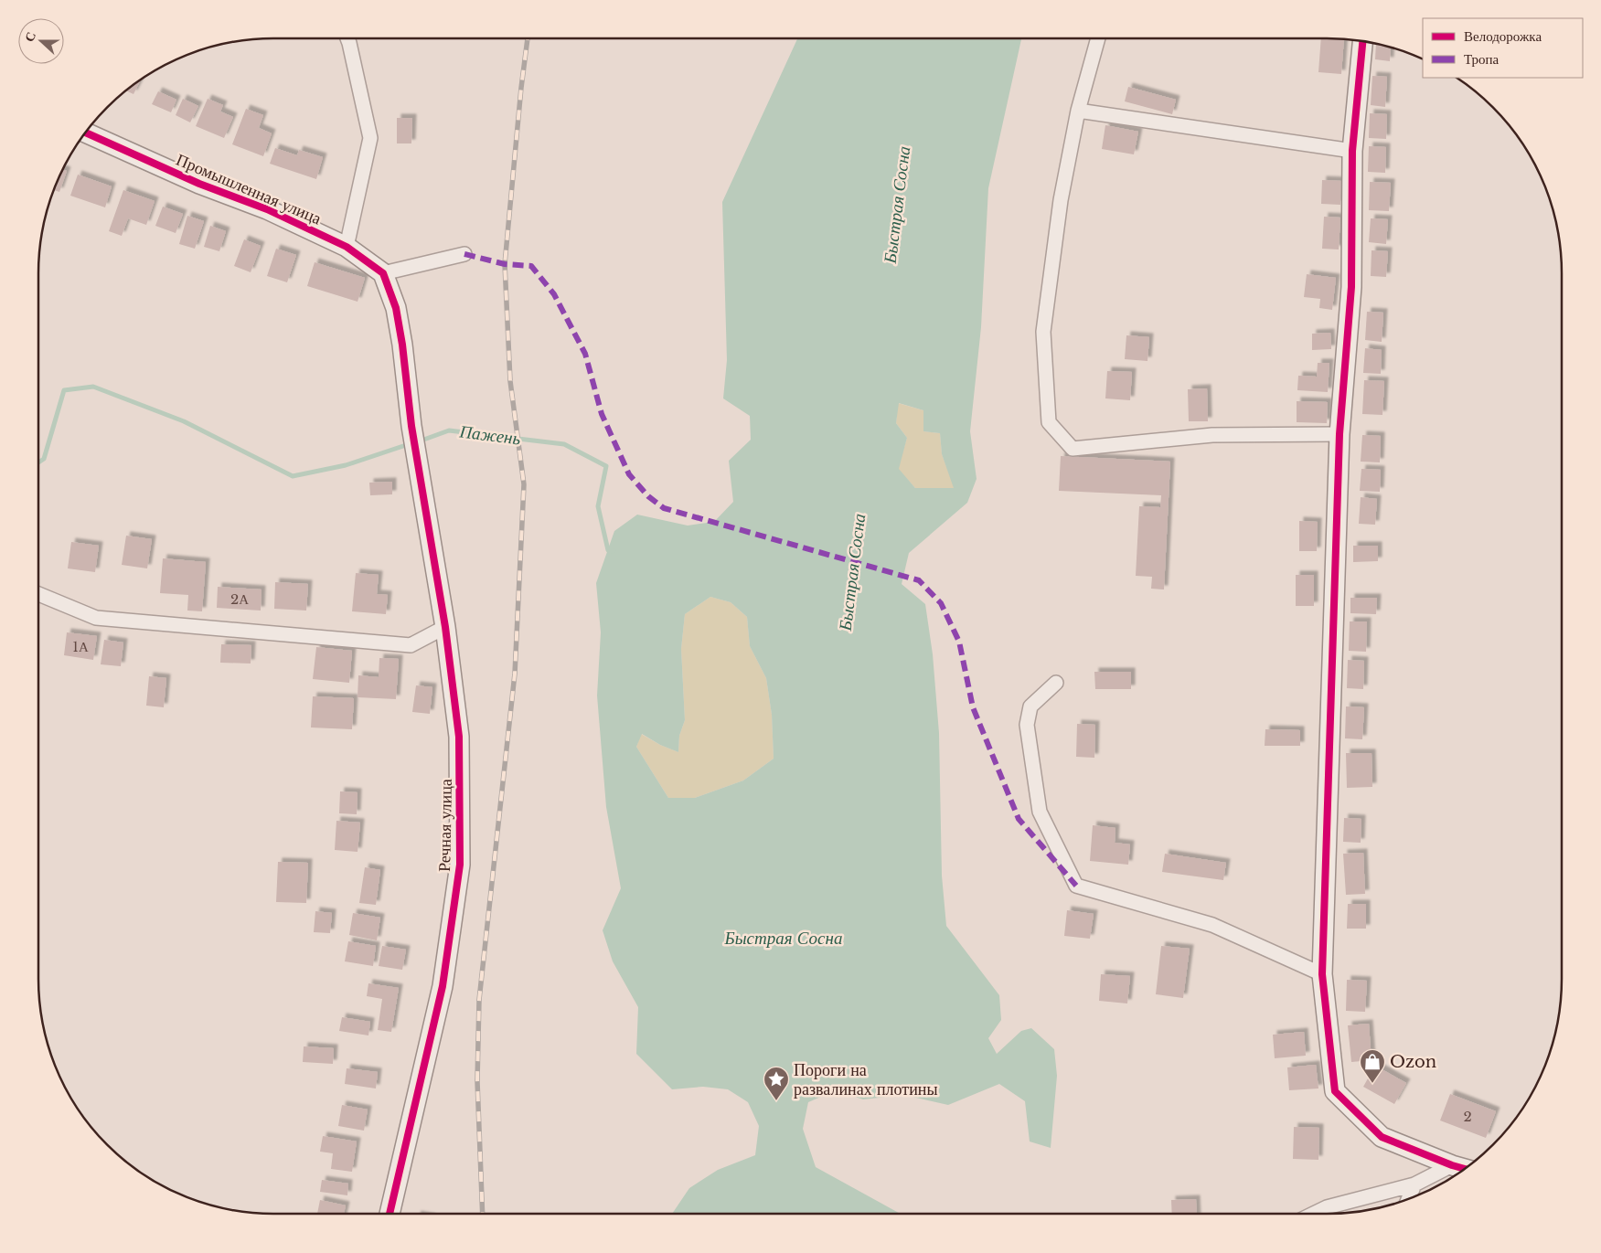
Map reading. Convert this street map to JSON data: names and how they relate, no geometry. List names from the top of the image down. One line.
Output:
{"streets":{"street":["Промышленная улица","Речная улица"]},"crossings":[["Промышленная улица","Речная улица"]],"water":["Быстрая Сосна","Пажень"],"places":{"shop":["Ozon"],"place":["Пороги на развалинах плотины"]},"house_numbers":["2А","1А","2"],"legend":["Велодорожка","Тропа"],"north":"left"}
